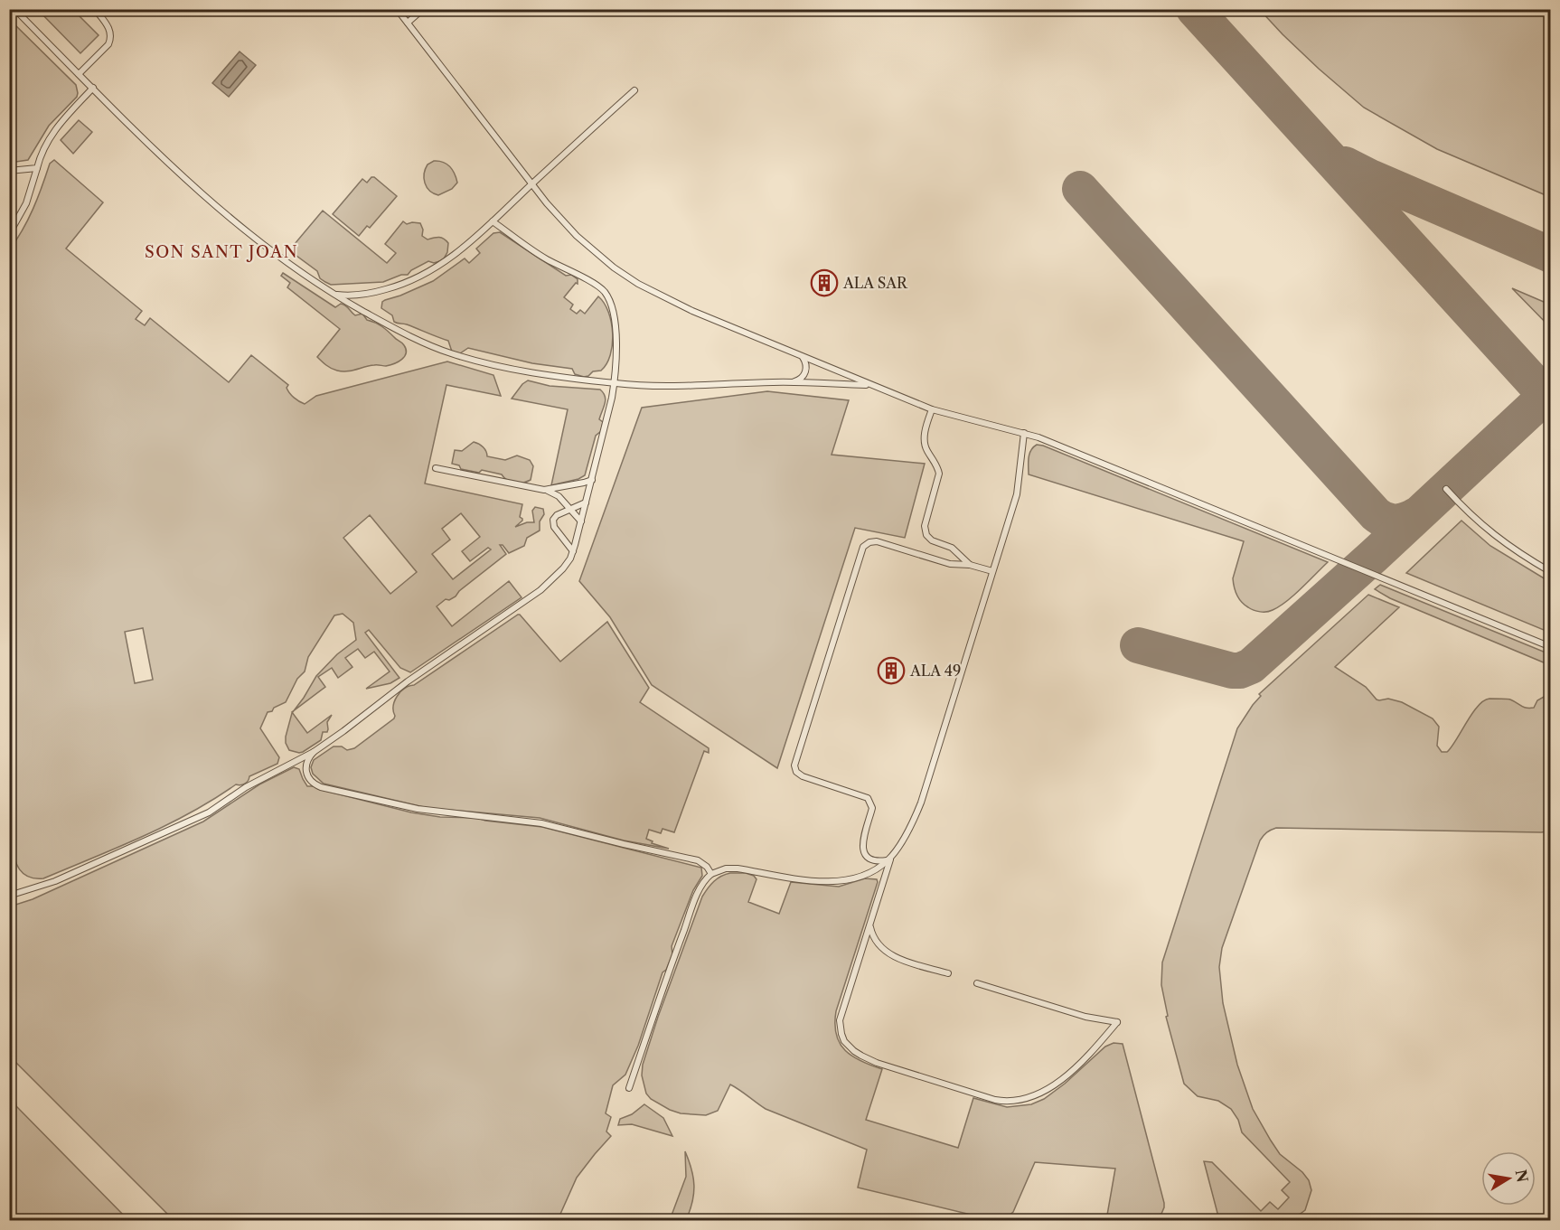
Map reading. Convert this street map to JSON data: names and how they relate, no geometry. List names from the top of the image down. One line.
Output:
{"districts":["SON SANT JOAN"],"places":{"building":["ALA SAR","ALA 49"]},"north":"right"}
